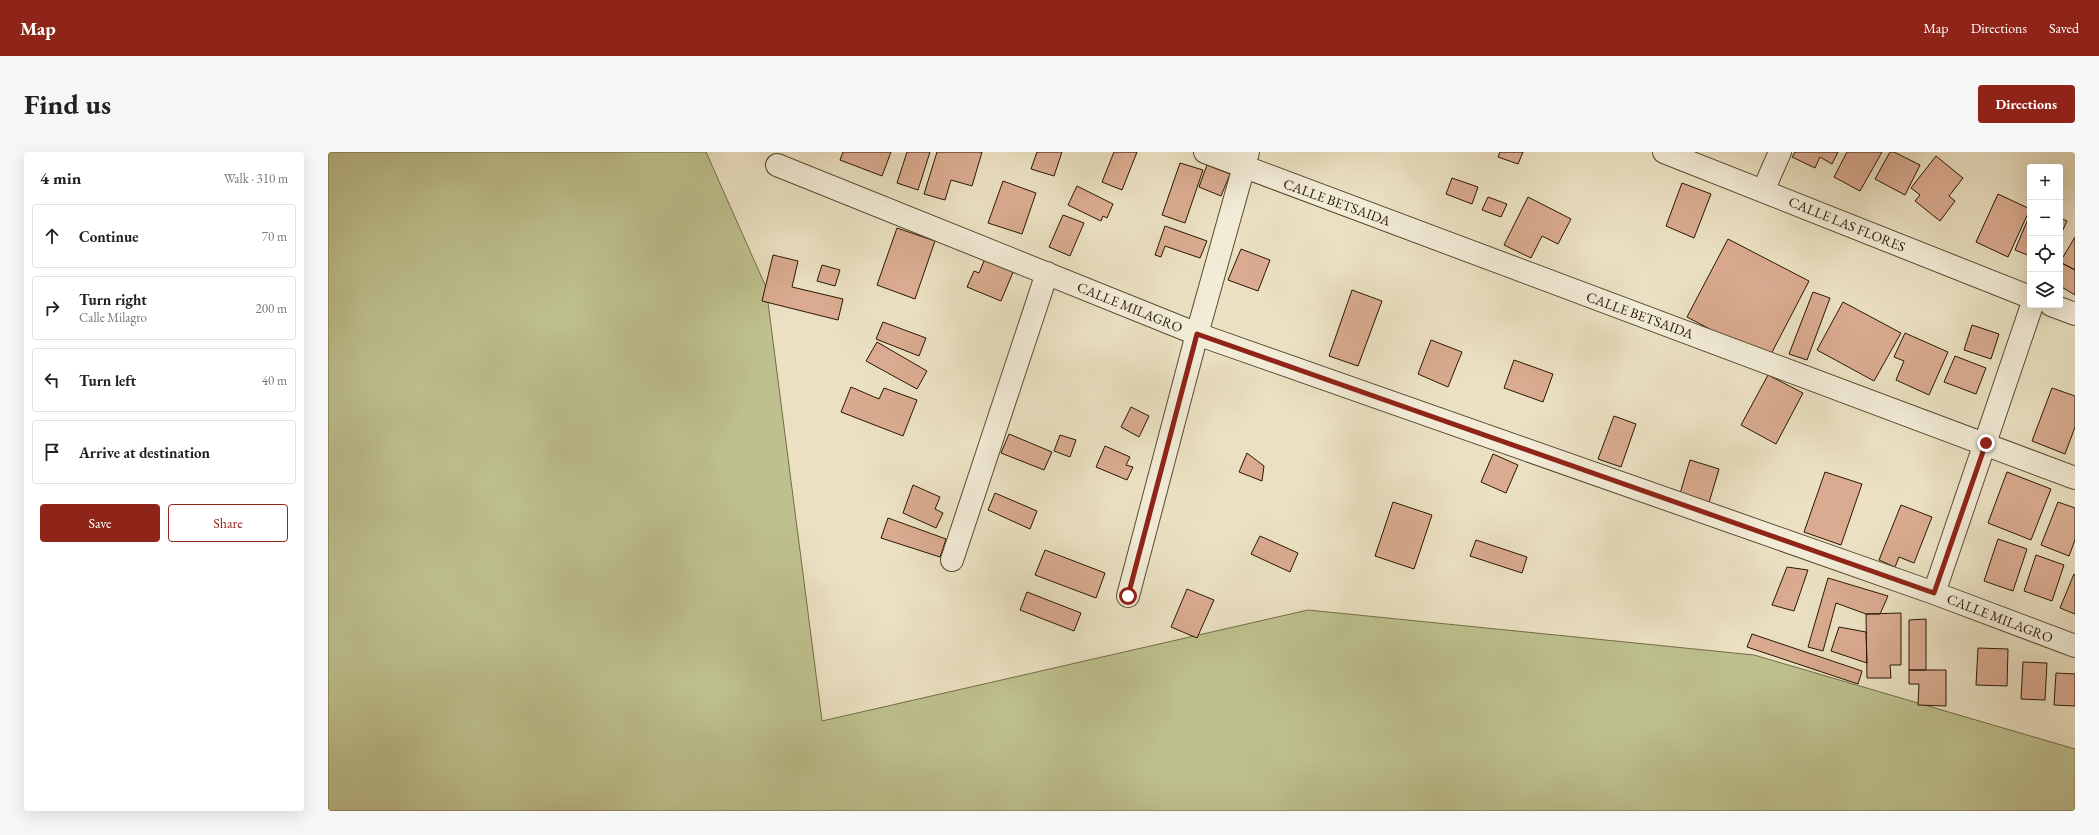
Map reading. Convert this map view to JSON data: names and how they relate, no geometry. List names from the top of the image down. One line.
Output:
{"streets":{"street":["CALLE BETSAIDA","CALLE LAS FLORES","CALLE MILAGRO"]},"page":{"header":"Map","nav":["Map","Directions","Saved"],"buttons":["Directions",["Save","Share"]],"title":"Find us","heading":["4 min","Walk · 310 m"],"map_buttons":["+","−"],"list":[["Continue","70 m"],["Turn right","Calle Milagro","200 m"],["Turn left","40 m"],"Arrive at destination"]}}
